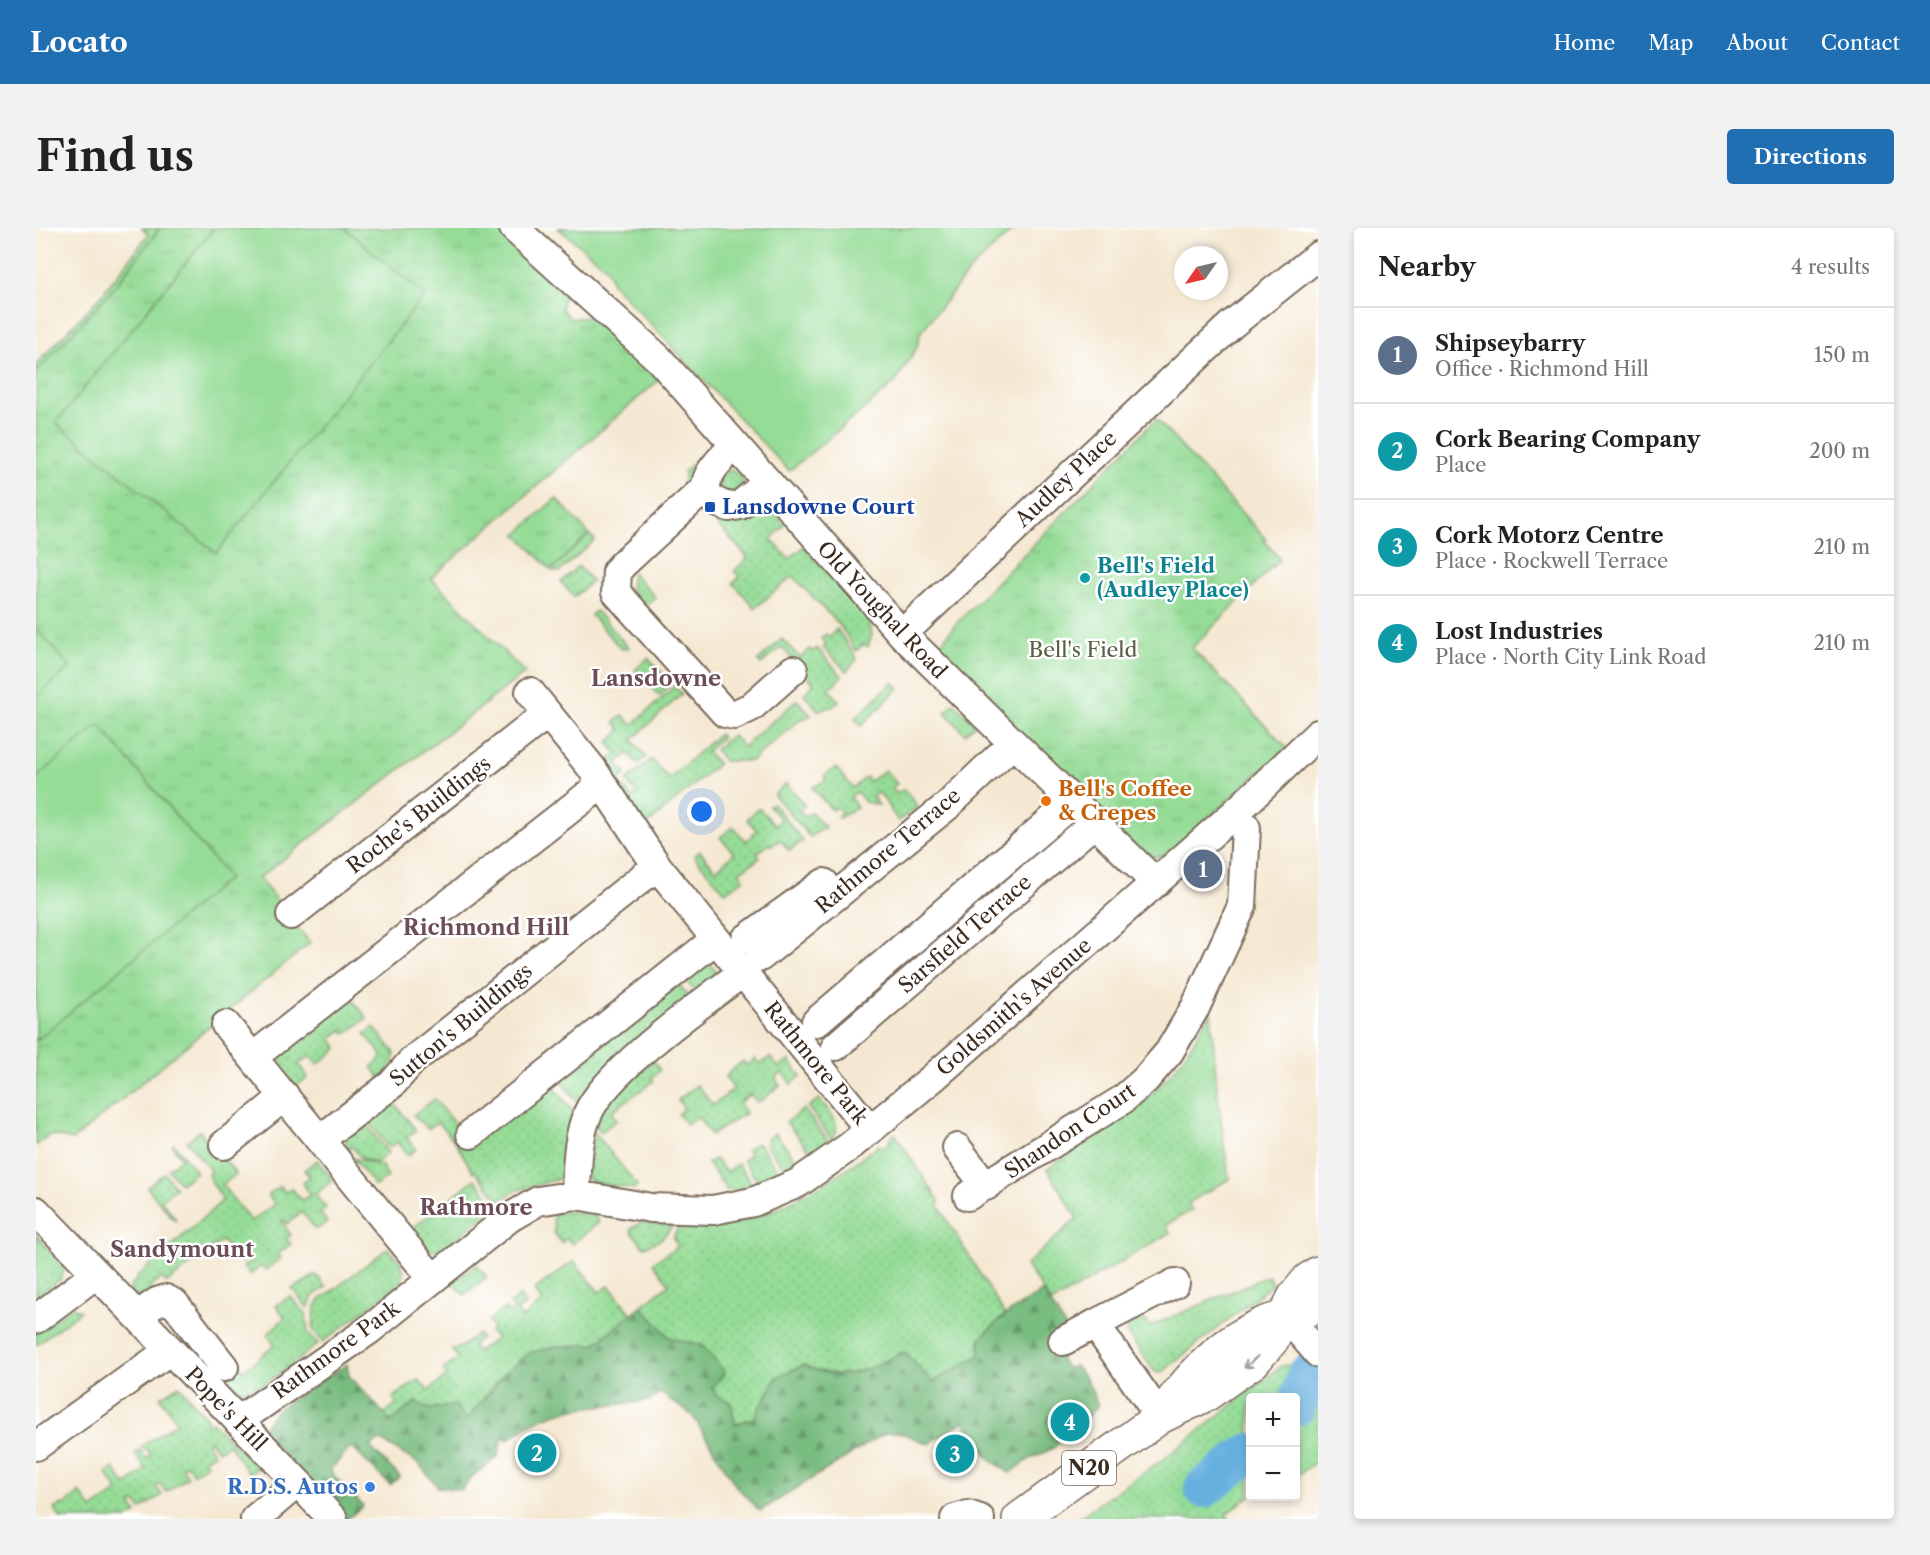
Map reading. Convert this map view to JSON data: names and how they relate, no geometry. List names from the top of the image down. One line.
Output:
{"streets":{"highway":["N20"],"street":["Audley Place","Old Youghal Road","Roche's Buildings","Rathmore Terrace","Sarsfield Terrace","Goldsmith's Avenue","Sutton's Buildings","Rathmore Park","Shandon Court","Pope's Hill"]},"crossings":[["Audley Place","Old Youghal Road"],["Old Youghal Road","Rathmore Terrace"],["Old Youghal Road","Sarsfield Terrace"],["Old Youghal Road","Goldsmith's Avenue"],["Roche's Buildings","Rathmore Park"],["Rathmore Terrace","Rathmore Park"],["Goldsmith's Avenue","Rathmore Park"],["Sutton's Buildings","Rathmore Park"],["Rathmore Park","Pope's Hill"]],"districts":["Lansdowne","Richmond Hill","Rathmore","Sandymount"],"parks":["Bell's Field"],"places":{"transit":["Lansdowne Court"],"other":["Bell's Field (Audley Place)","Bell's Coffee & Crepes","R.D.S. Autos"]},"north":"bottom left","page":{"header":"Locato","nav":["Home","Map","About","Contact"],"buttons":"Directions","title":"Find us","heading":["Nearby","4 results"],"list":[{"mark":"1","name":"Shipseybarry","note":"Office · Richmond Hill","value":"150 m"},{"mark":"2","name":"Cork Bearing Company","note":"Place","value":"200 m"},{"mark":"3","name":"Cork Motorz Centre","note":"Place · Rockwell Terrace","value":"210 m"},{"mark":"4","name":"Lost Industries","note":"Place · North City Link Road","value":"210 m"}],"pins":["1","4","2","3"],"map_buttons":["+","−"]}}
